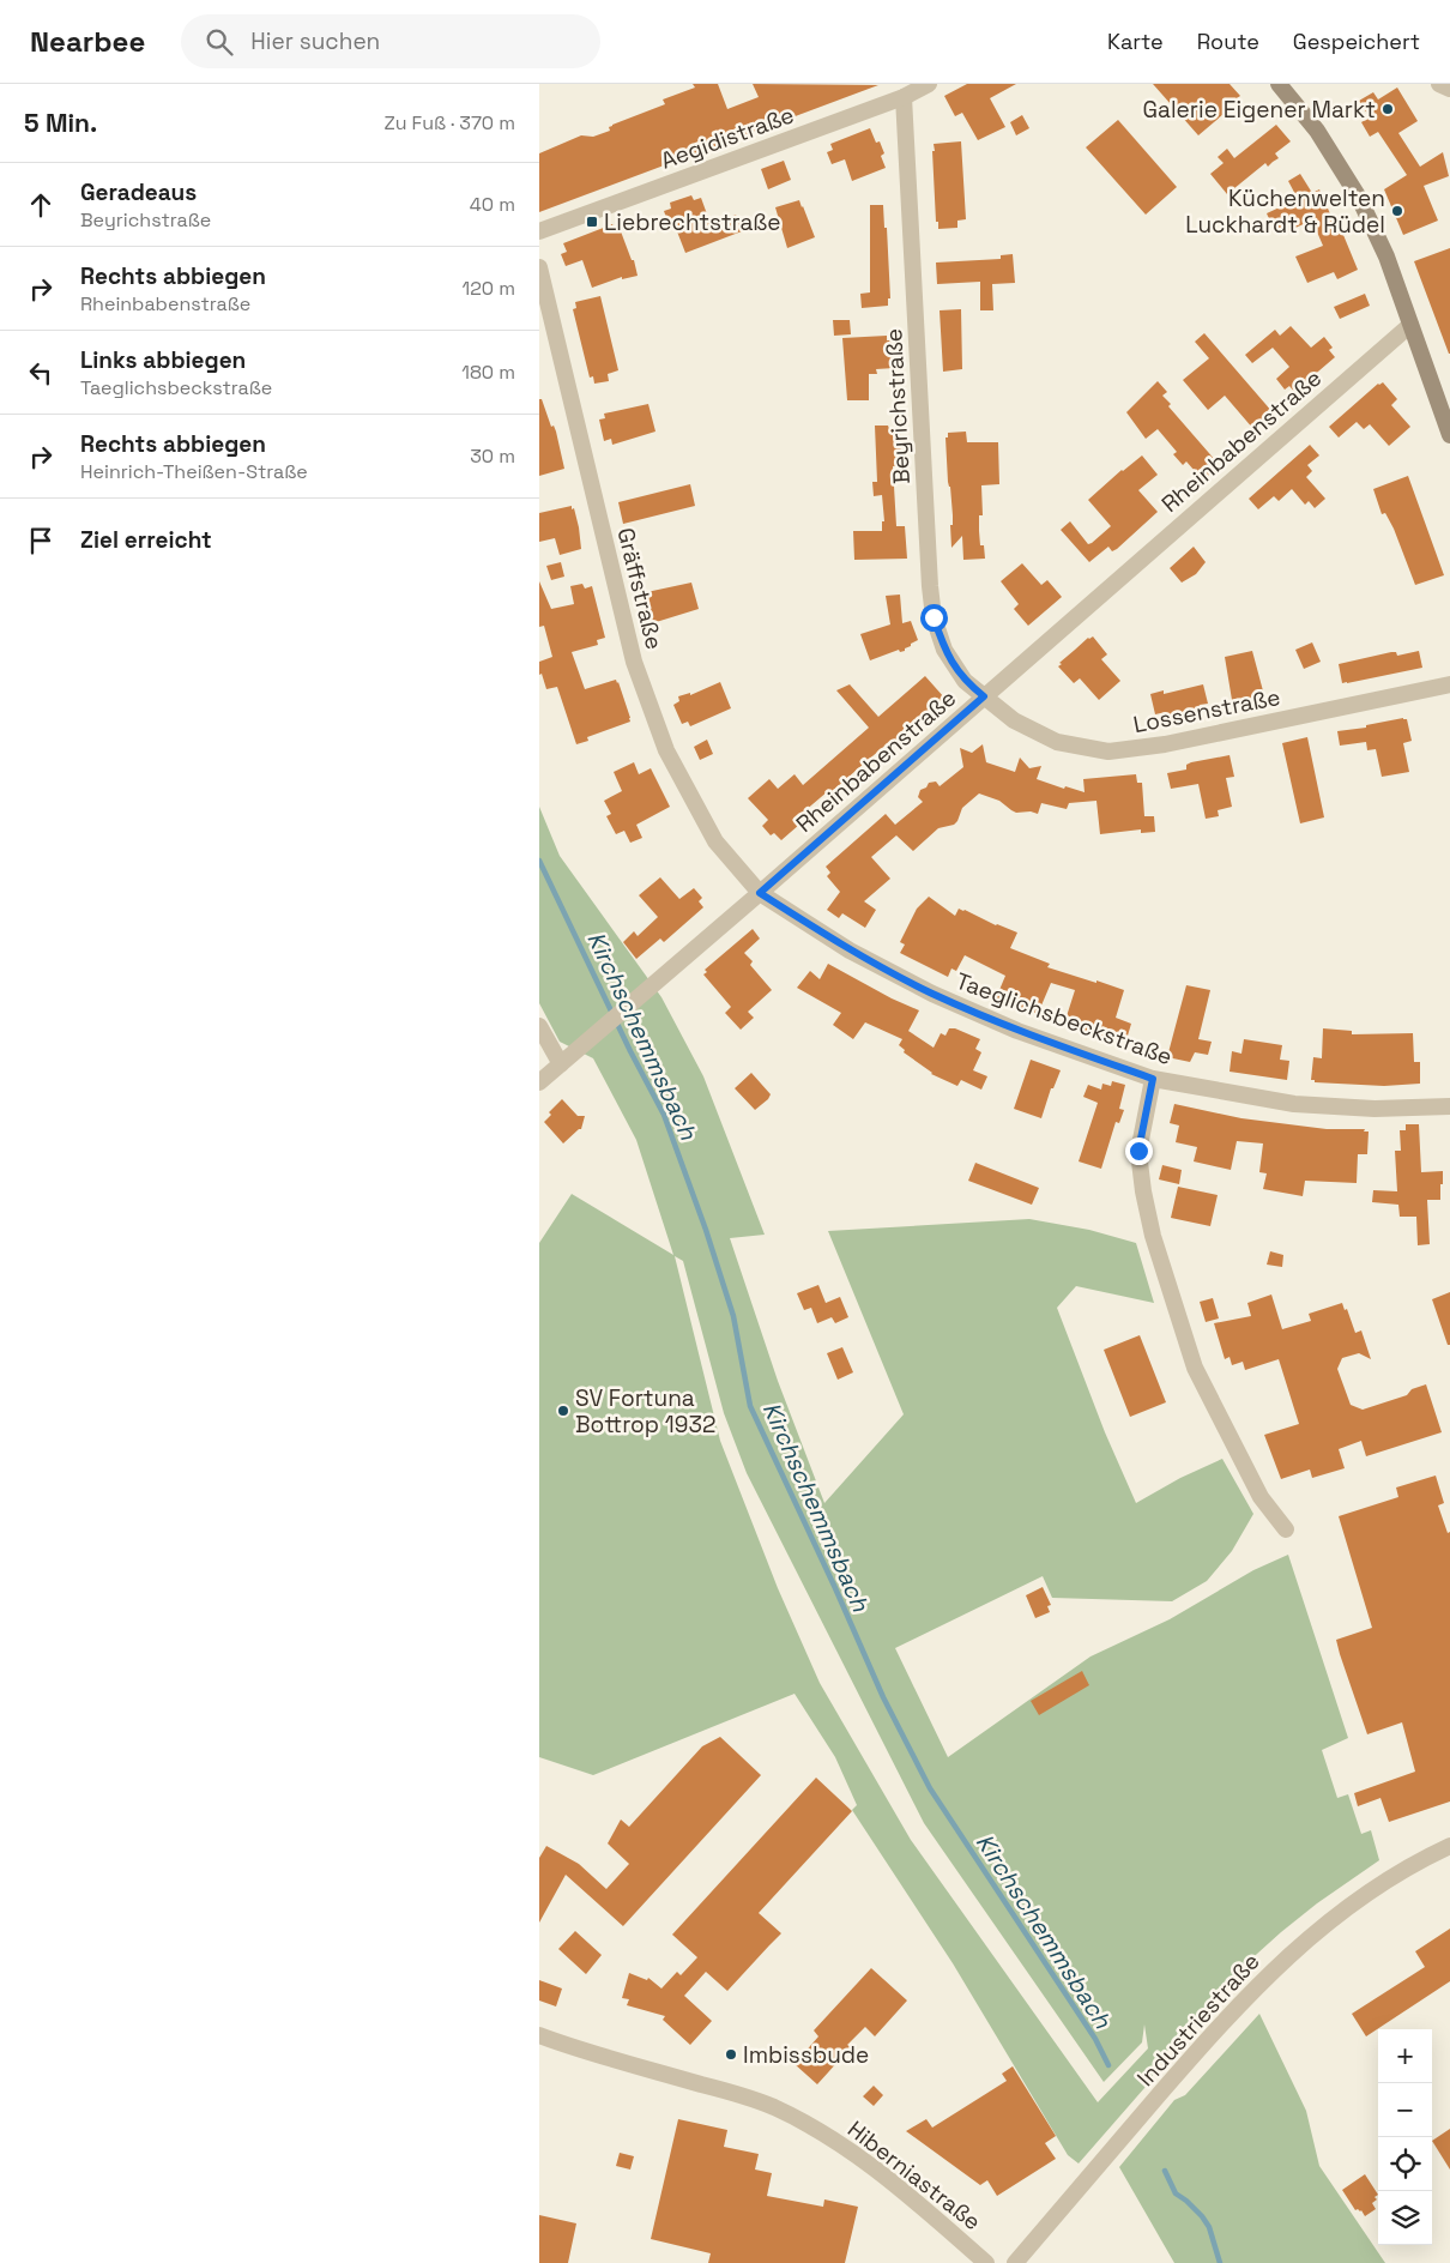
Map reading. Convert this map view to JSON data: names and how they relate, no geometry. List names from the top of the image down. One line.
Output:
{"streets":{"street":["Aegidistraße","Beyrichstraße","Rheinbabenstraße","Gräffstraße","Lossenstraße","Taeglichsbeckstraße","Industriestraße","Hiberniastraße"]},"crossings":[["Aegidistraße","Beyrichstraße"],["Beyrichstraße","Rheinbabenstraße"],["Beyrichstraße","Lossenstraße"],["Rheinbabenstraße","Gräffstraße"],["Rheinbabenstraße","Lossenstraße"],["Rheinbabenstraße","Taeglichsbeckstraße"],["Gräffstraße","Taeglichsbeckstraße"]],"water":["Kirchschemmsbach"],"places":{"other":["Galerie Eigener Markt","Küchenwelten Luckhardt & Rüdel","SV Fortuna Bottrop 1932","Imbissbude"],"transit":["Liebrechtstraße"]},"page":{"header":"Nearbee","search":"Hier suchen","nav":["Karte","Route","Gespeichert"],"heading":["5 Min.","Zu Fuß · 370 m"],"list":[["Geradeaus","Beyrichstraße","40 m"],["Rechts abbiegen","Rheinbabenstraße","120 m"],["Links abbiegen","Taeglichsbeckstraße","180 m"],["Rechts abbiegen","Heinrich-Theißen-Straße","30 m"],"Ziel erreicht"],"map_buttons":["+","−"]}}
